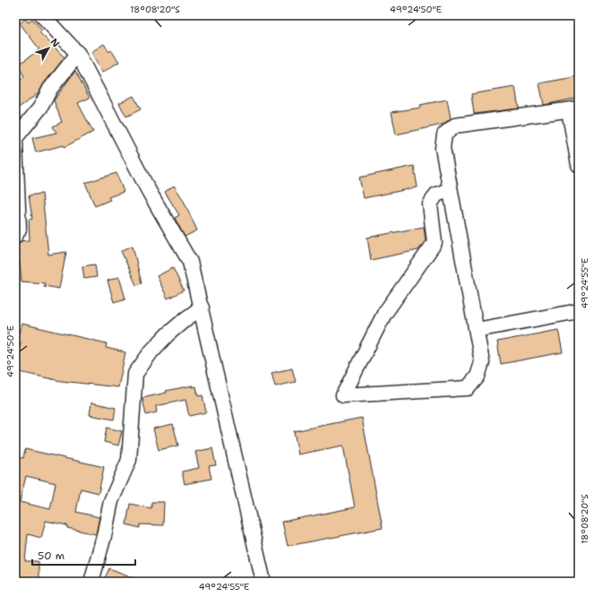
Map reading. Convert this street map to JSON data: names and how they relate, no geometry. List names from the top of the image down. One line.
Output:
{"scale_bar":"50 m","north":"top right","coordinates":["18°08'20\"S","49°24'50\"E","49°24'55\"E"]}
